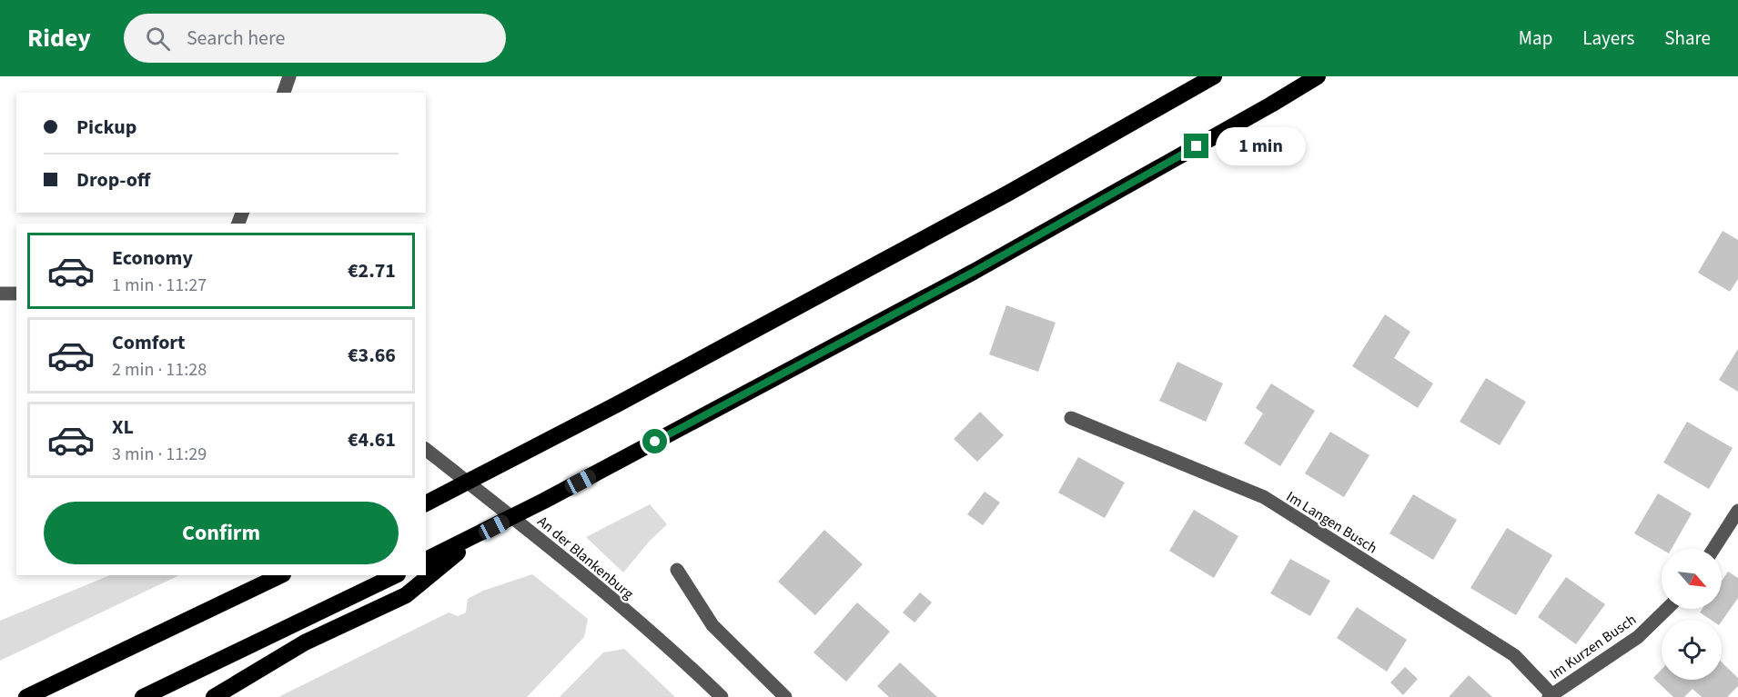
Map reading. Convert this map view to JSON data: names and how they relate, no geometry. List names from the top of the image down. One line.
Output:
{"streets":{"street":["Im Langen Busch","An der Blankenburg","Im Kurzen Busch"]},"crossings":[["Im Langen Busch","Im Kurzen Busch"]],"north":"bottom right","page":{"header":"Ridey","search":"Search here","nav":["Map","Layers","Share"],"banner":["Pickup","Drop-off"],"bubble":"1 min","list":[{"name":"Economy","note":"1 min · 11:27","value":"€2.71"},{"name":"Comfort","note":"2 min · 11:28","value":"€3.66"},{"name":"XL","note":"3 min · 11:29","value":"€4.61"}],"buttons":"Confirm"}}
